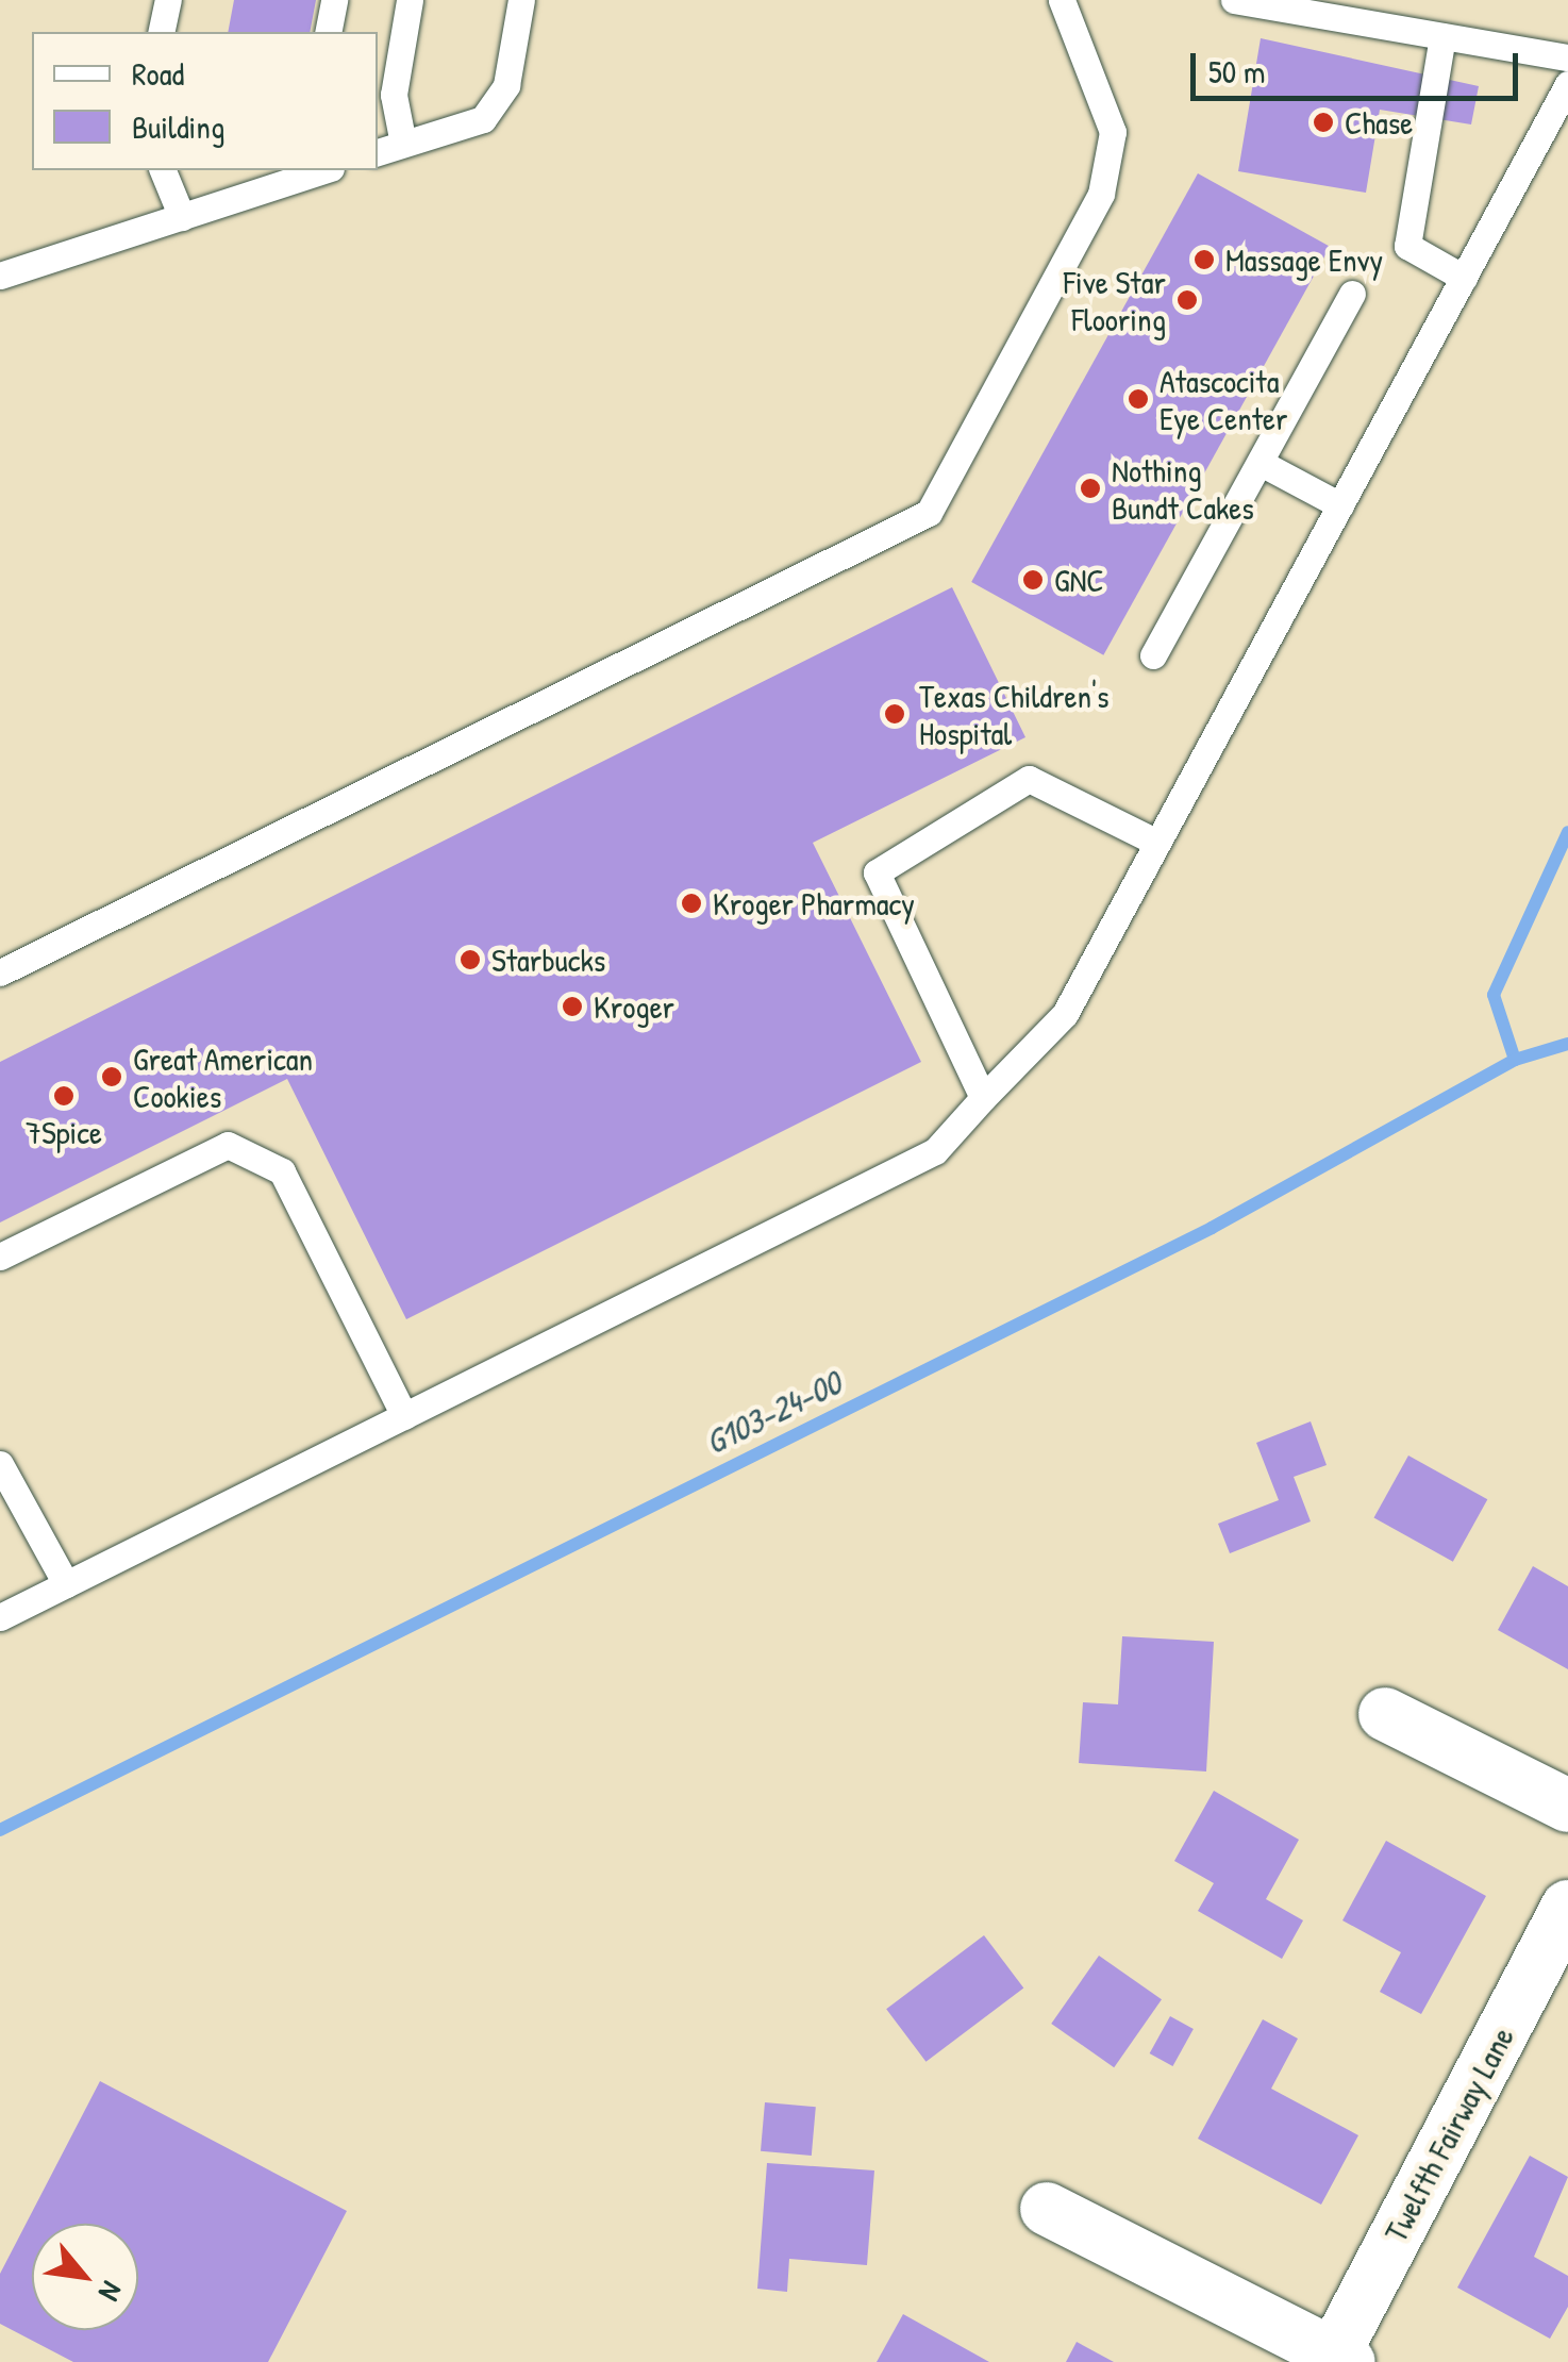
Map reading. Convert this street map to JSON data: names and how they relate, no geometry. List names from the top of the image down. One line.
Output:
{"streets":{"street":["Twelfth Fairway Lane"]},"water":["G103-24-00"],"places":["Chase","Massage Envy","Five Star Flooring","Atascocita Eye Center","Nothing Bundt Cakes","GNC","Texas Children's Hospital","Kroger Pharmacy","Starbucks","Kroger","Great American Cookies","7Spice"],"legend":["Road","Building"],"scale_bar":"50 m","north":"bottom right"}
